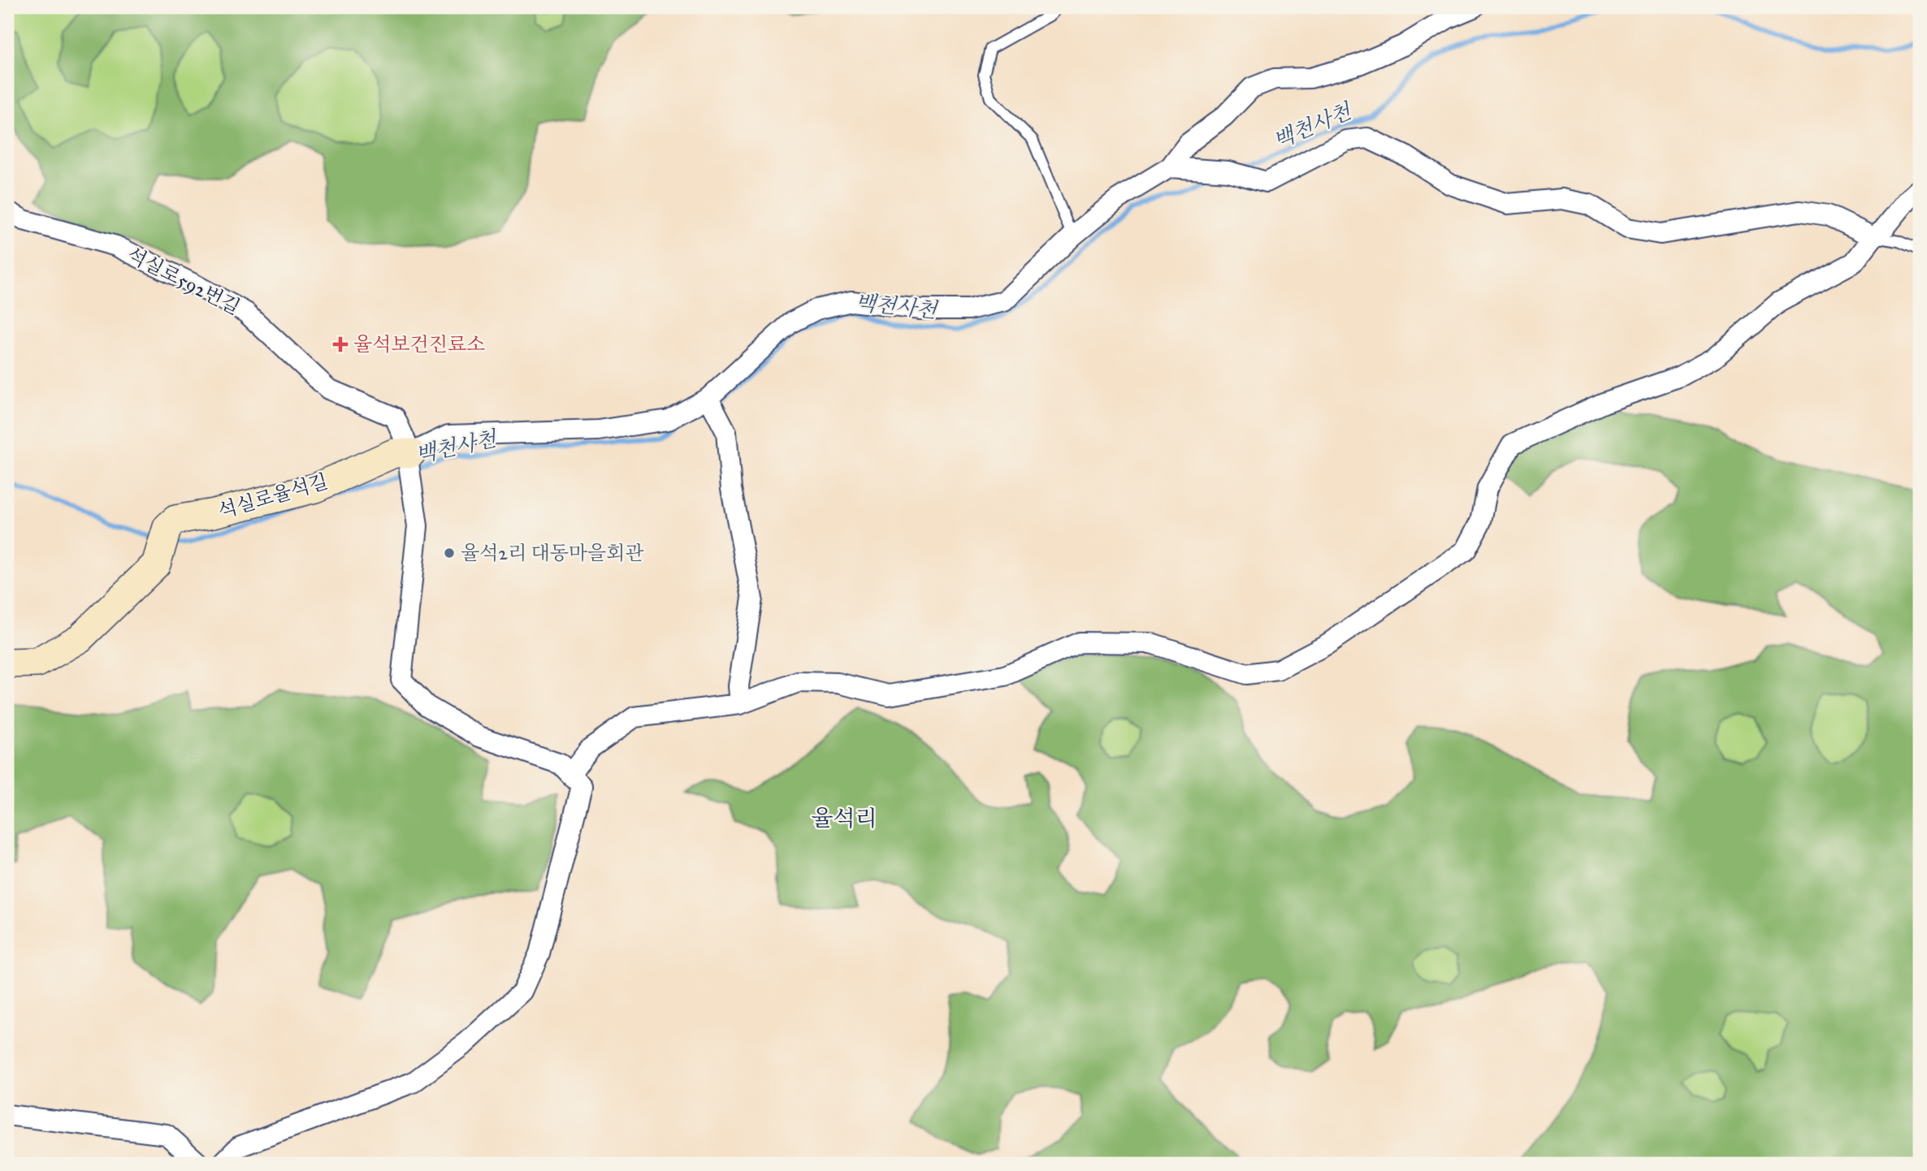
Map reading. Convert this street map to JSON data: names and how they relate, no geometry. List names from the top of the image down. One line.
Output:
{"streets":{"street":["석실로592번길","석실로율석길"]},"crossings":[["석실로592번길","석실로율석길"]],"districts":["율석리"],"water":["백천사천"],"places":{"health":["율석보건진료소"],"other":["율석2리 대동마을회관"]}}
